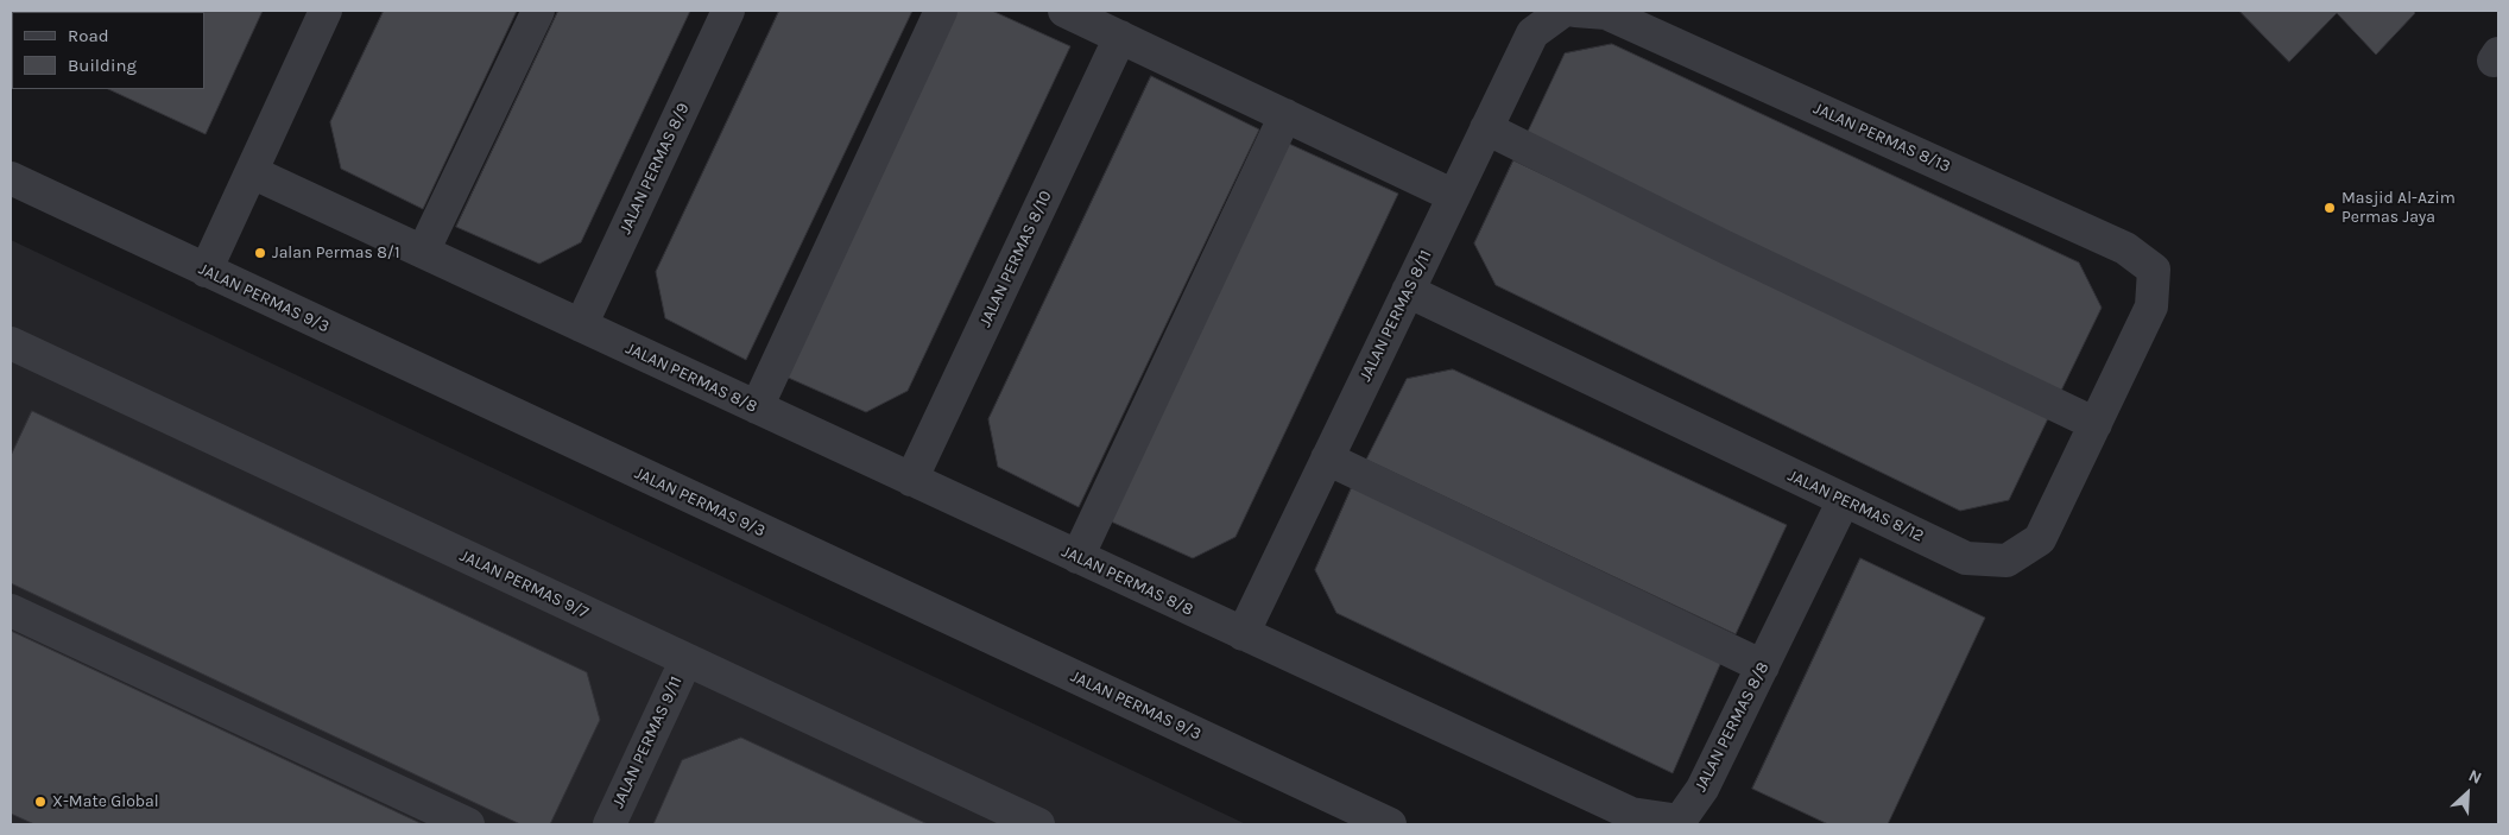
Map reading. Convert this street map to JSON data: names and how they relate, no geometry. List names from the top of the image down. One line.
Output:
{"streets":{"street":["JALAN PERMAS 8/13","JALAN PERMAS 8/9","JALAN PERMAS 8/10","JALAN PERMAS 9/3","JALAN PERMAS 8/11","JALAN PERMAS 8/8","JALAN PERMAS 8/12","JALAN PERMAS 9/7","JALAN PERMAS 9/11"]},"crossings":[["JALAN PERMAS 8/13","JALAN PERMAS 8/12"],["JALAN PERMAS 8/9","JALAN PERMAS 8/8"],["JALAN PERMAS 8/10","JALAN PERMAS 8/8"],["JALAN PERMAS 8/11","JALAN PERMAS 8/8"],["JALAN PERMAS 8/11","JALAN PERMAS 8/12"],["JALAN PERMAS 8/8","JALAN PERMAS 8/12"],["JALAN PERMAS 9/7","JALAN PERMAS 9/11"]],"places":["Masjid Al-Azim Permas Jaya","Jalan Permas 8/1","X-Mate Global"],"legend":["Road","Building"],"north":"top right"}
